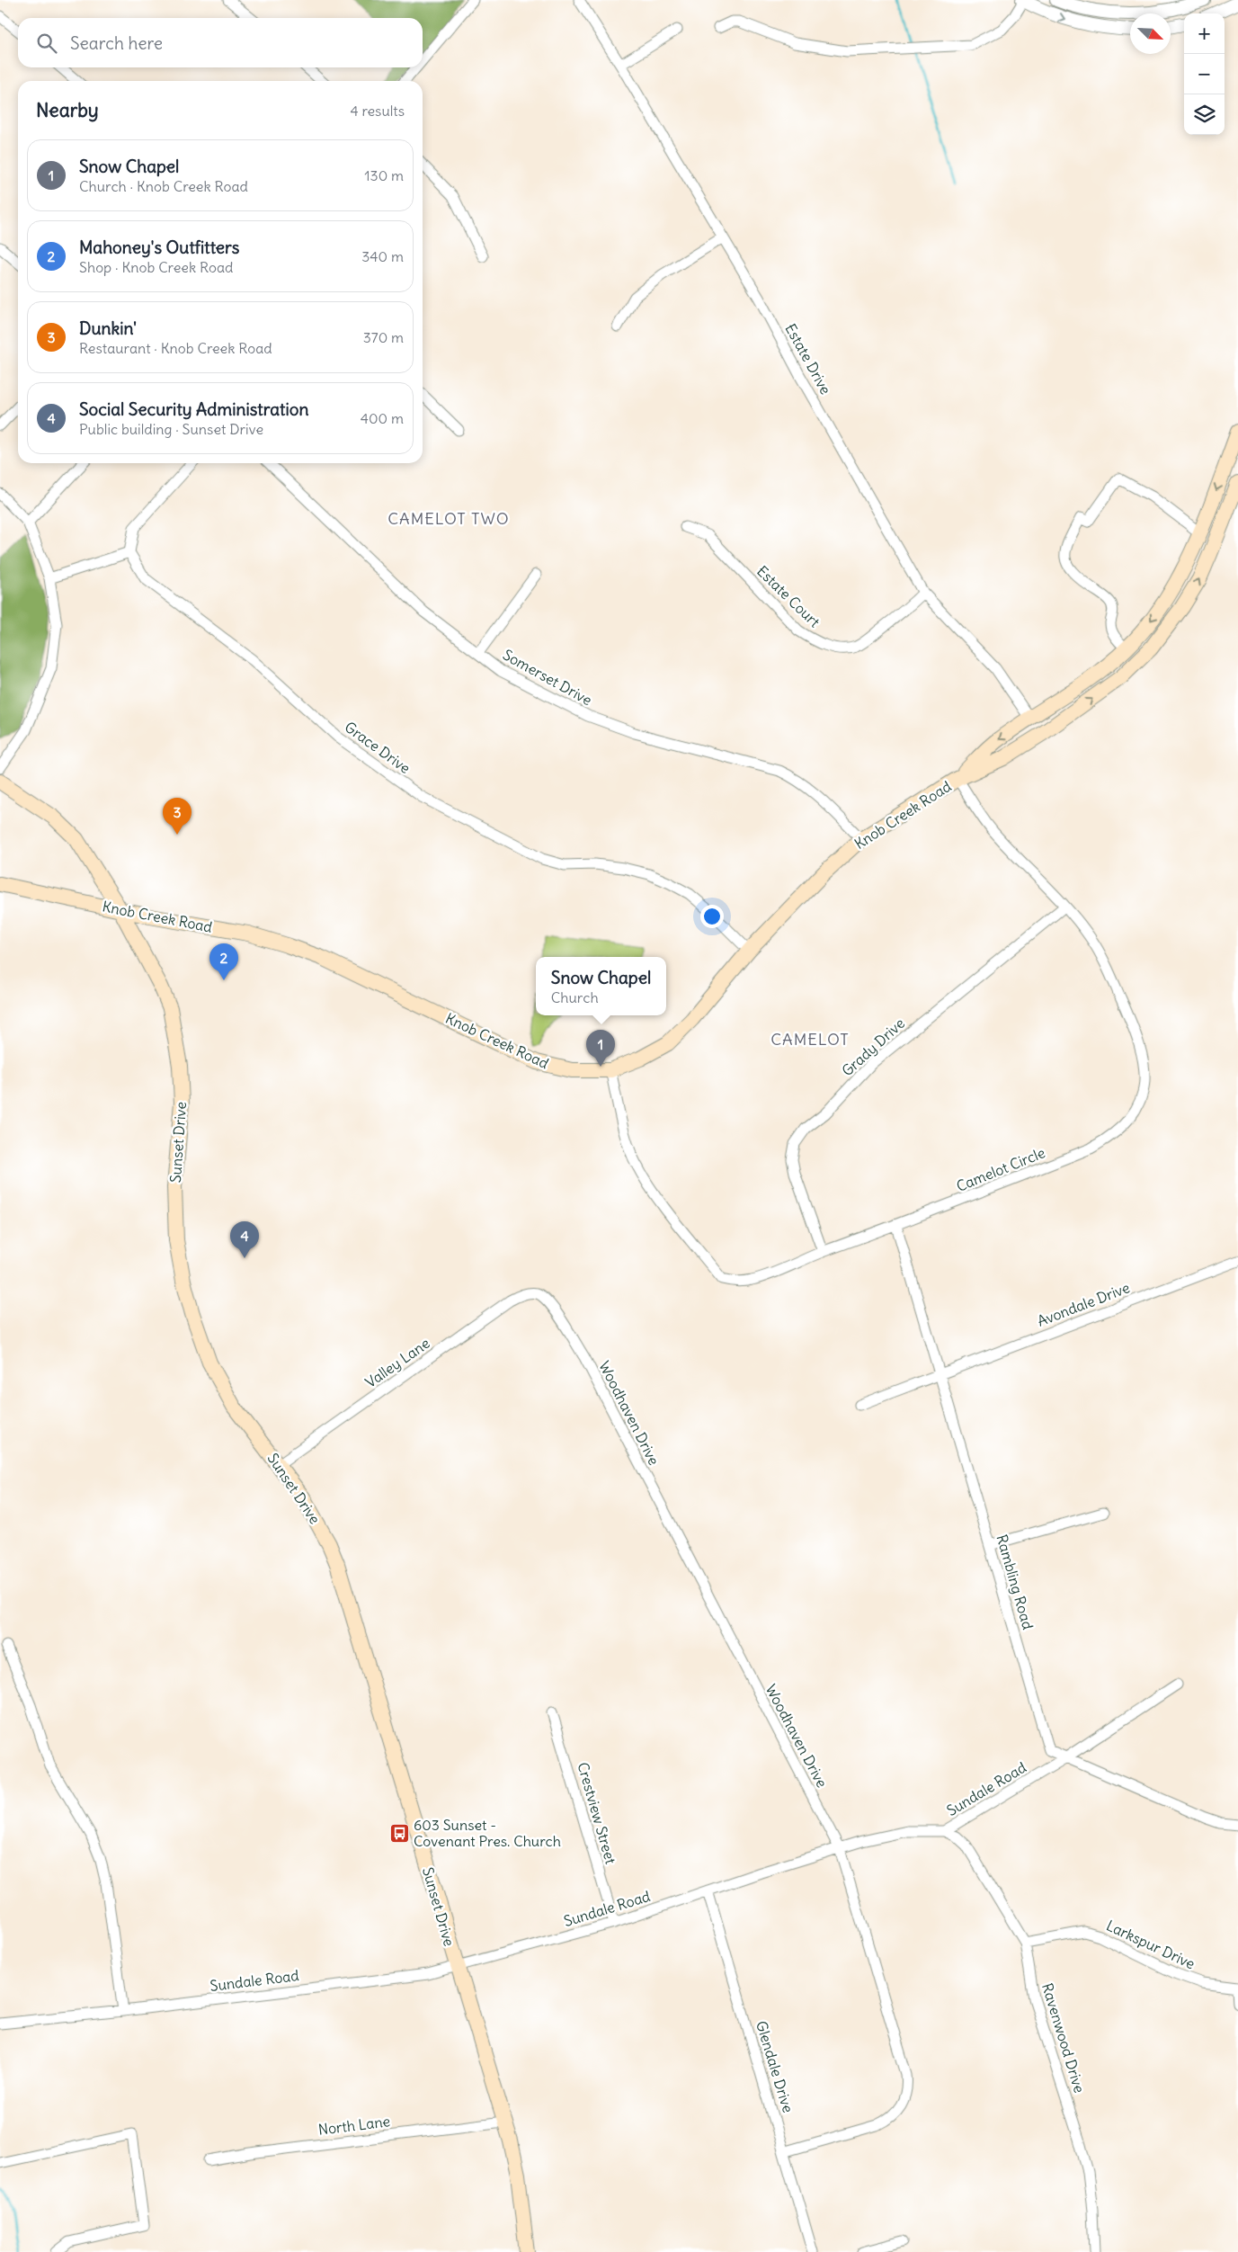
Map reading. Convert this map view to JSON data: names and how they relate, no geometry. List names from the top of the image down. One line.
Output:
{"streets":{"main road":["Knob Creek Road","Sunset Drive"],"street":["Estate Drive","Estate Court","Somerset Drive","Grace Drive","Grady Drive","Camelot Circle","Avondale Drive","Valley Lane","Woodhaven Drive","Rambling Road","Sundale Road","Crestview Street","Larkspur Drive","Ravenwood Drive","Glendale Drive","North Lane"]},"crossings":[["Estate Drive","Estate Court"],["Estate Drive","Knob Creek Road"],["Somerset Drive","Knob Creek Road"],["Grace Drive","Knob Creek Road"],["Knob Creek Road","Sunset Drive"],["Knob Creek Road","Camelot Circle"],["Grady Drive","Camelot Circle"],["Sunset Drive","Valley Lane"],["Sunset Drive","Sundale Road"],["Sunset Drive","North Lane"],["Camelot Circle","Rambling Road"],["Avondale Drive","Rambling Road"],["Valley Lane","Woodhaven Drive"],["Woodhaven Drive","Sundale Road"],["Woodhaven Drive","Glendale Drive"],["Rambling Road","Sundale Road"],["Sundale Road","Crestview Street"],["Sundale Road","Ravenwood Drive"],["Sundale Road","Glendale Drive"],["Larkspur Drive","Ravenwood Drive"]],"districts":["CAMELOT TWO","CAMELOT"],"places":{"bus stop":["603 Sunset - Covenant Pres. Church"]},"north":"bottom right","page":{"map_buttons":["+","−"],"search":"Search here","heading":["Nearby","4 results"],"list":[{"mark":"1","name":"Snow Chapel","note":"Church · Knob Creek Road","value":"130 m"},{"mark":"2","name":"Mahoney's Outfitters","note":"Shop · Knob Creek Road","value":"340 m"},{"mark":"3","name":"Dunkin'","note":"Restaurant · Knob Creek Road","value":"370 m"},{"mark":"4","name":"Social Security Administration","note":"Public building · Sunset Drive","value":"400 m"}],"pins":["3","2","1","4"],"popup":["Snow Chapel","Church"]}}
